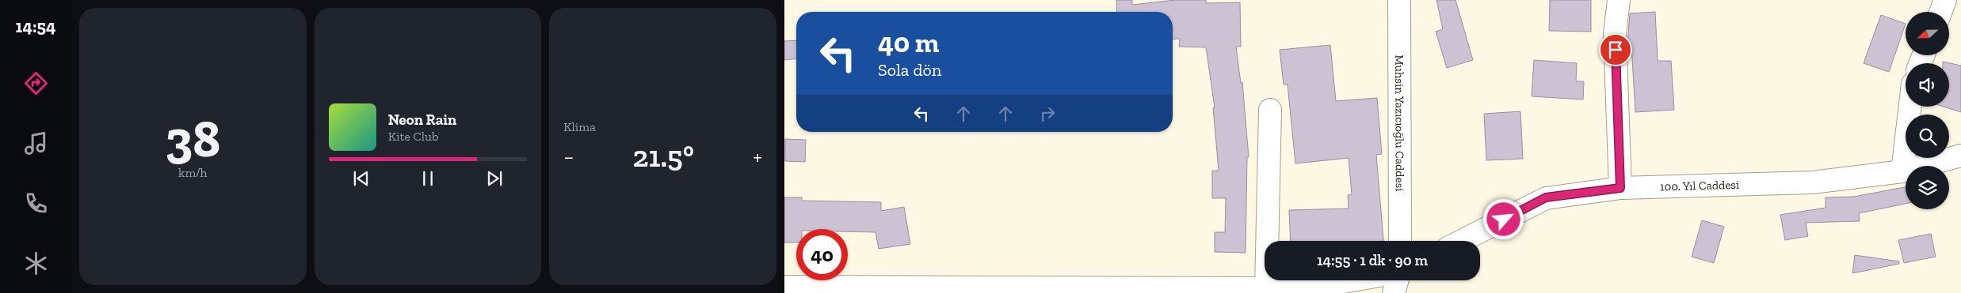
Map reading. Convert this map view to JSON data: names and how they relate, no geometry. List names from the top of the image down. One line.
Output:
{"streets":{"street":["Muhsin Yazıcıoğlu Caddesi","100. Yıl Caddesi"]},"north":"left","page":{"tabs":"14:54","tile":[["38","km/h"],"Klima"],"turn":["40 m","Sola dön"],"song":["Neon Rain","Kite Club"],"heat":["−","21.5°","+"],"limit":"40","trip":"14:55 · 1 dk · 90 m"}}
